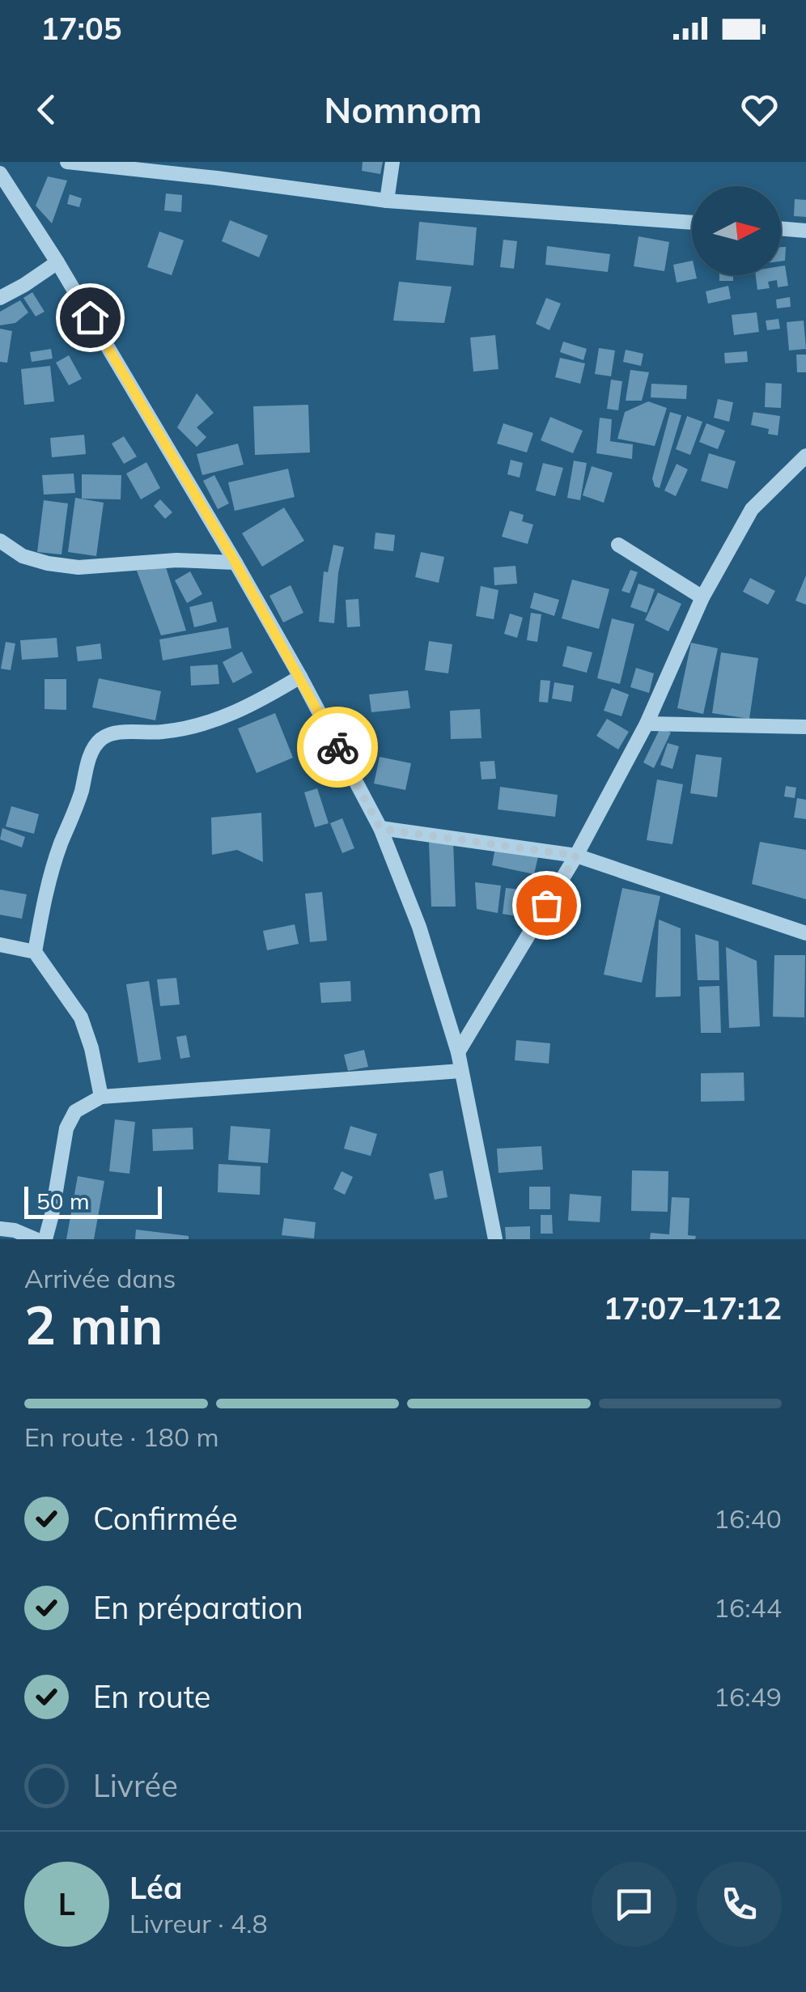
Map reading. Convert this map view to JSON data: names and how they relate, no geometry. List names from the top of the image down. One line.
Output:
{"scale_bar":"50 m","north":"right","page":{"status":"17:05","header":"Nomnom","scale":"50 m","heading":["2 min","Arrivée dans","17:07–17:12"],"panel":["Léa","Livreur · 4.8"],"bar":"En route · 180 m","list":[["Confirmée","16:40"],["En préparation","16:44"],["En route","16:49"],"Livrée"],"round":"L"}}
